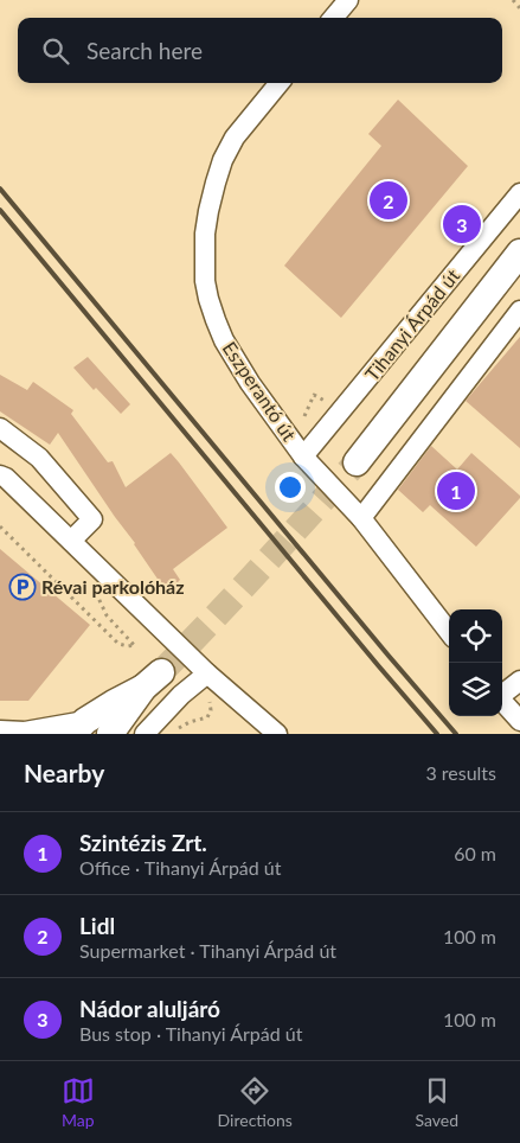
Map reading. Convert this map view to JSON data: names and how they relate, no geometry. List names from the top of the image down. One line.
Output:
{"streets":{"street":["Tihanyi Árpád út","Eszperantó út"]},"crossings":[["Tihanyi Árpád út","Eszperantó út"]],"places":{"parking":["Révai parkolóház"]},"page":{"search":"Search here","pins":["2","3","1"],"heading":["Nearby","3 results"],"list":[{"mark":"1","name":"Szintézis Zrt.","note":"Office · Tihanyi Árpád út","value":"60 m"},{"mark":"2","name":"Lidl","note":"Supermarket · Tihanyi Árpád út","value":"100 m"},{"mark":"3","name":"Nádor aluljáró","note":"Bus stop · Tihanyi Árpád út","value":"100 m"}],"nav":["Map","Directions","Saved"]}}
